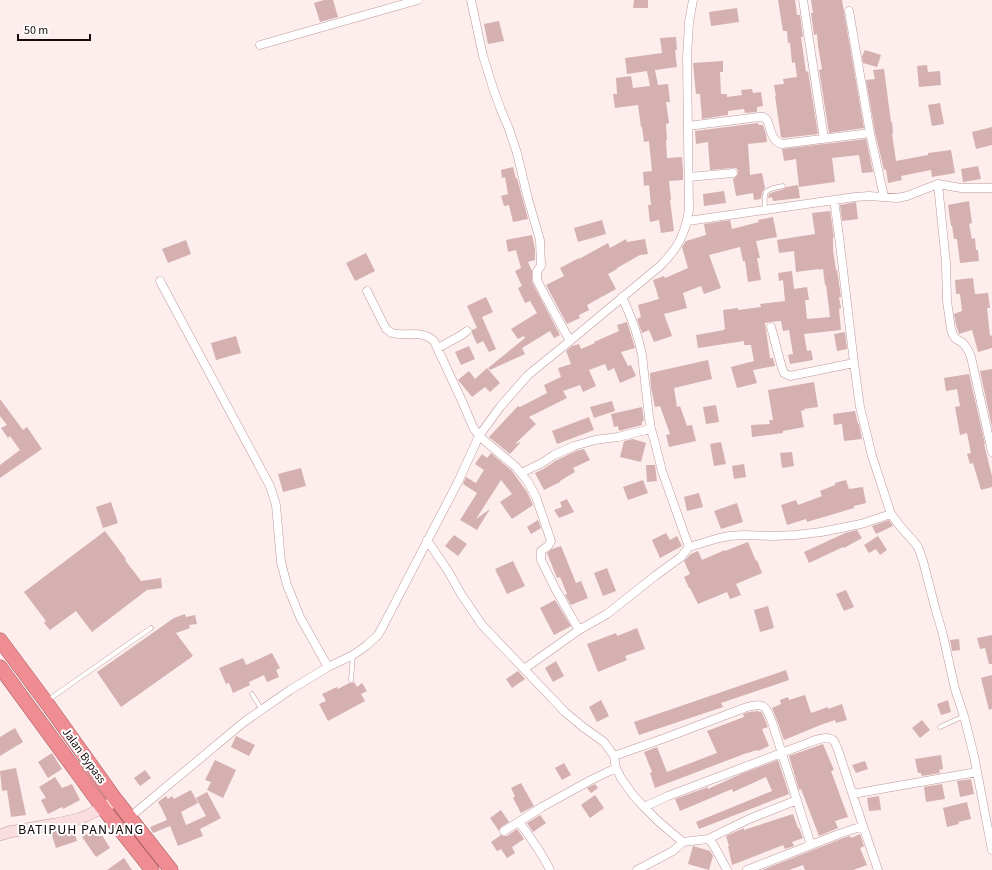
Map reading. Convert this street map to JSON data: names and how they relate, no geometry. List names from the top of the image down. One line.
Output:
{"streets":{"highway":["Jalan Bypass"]},"districts":["BATIPUH PANJANG"],"scale_bar":"50 m"}
